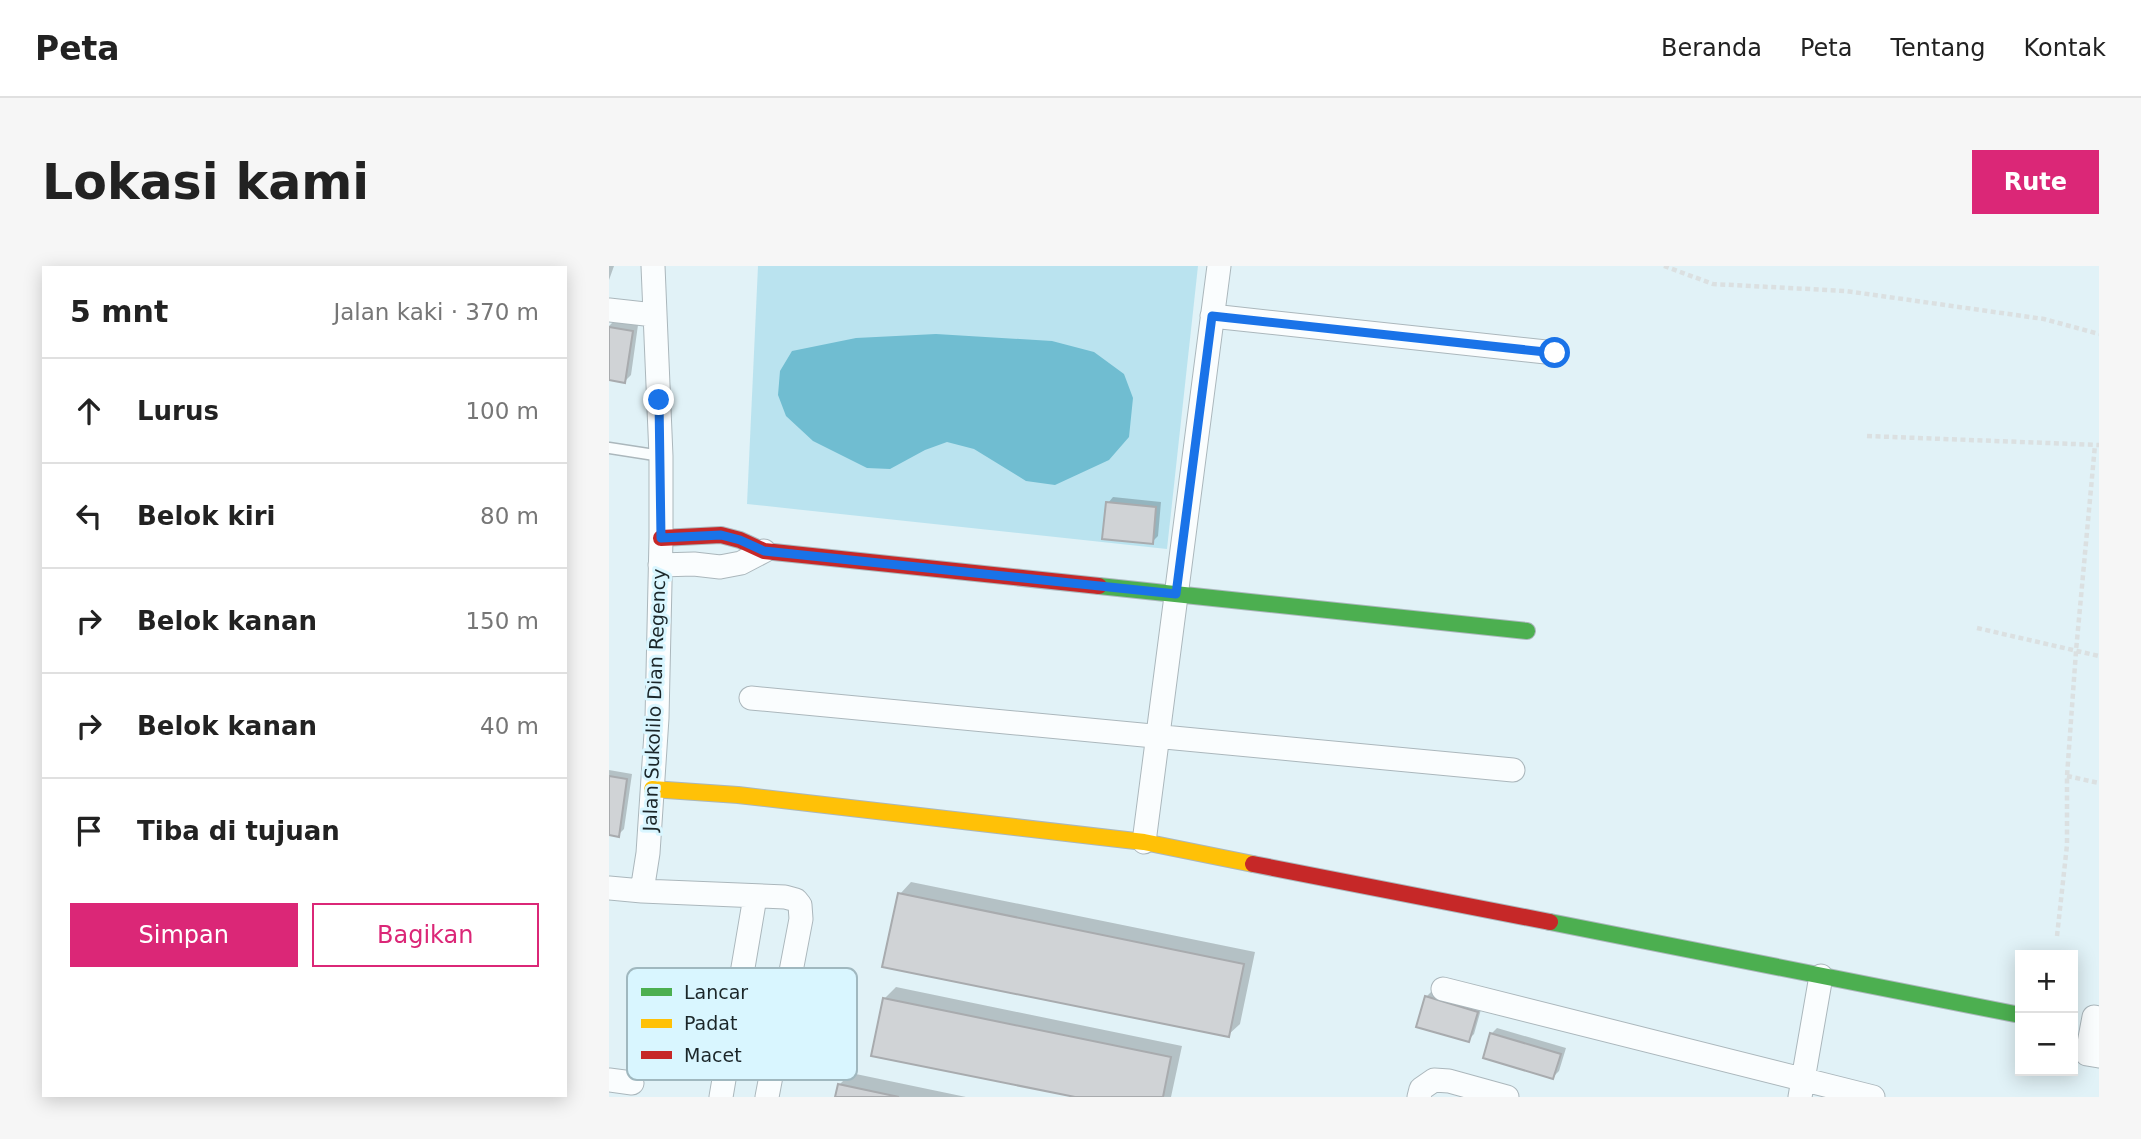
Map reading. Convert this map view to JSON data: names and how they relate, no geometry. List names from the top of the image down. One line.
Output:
{"streets":{"street":["Jalan Sukolilo Dian Regency"]},"legend":["Lancar","Padat","Macet"],"page":{"header":"Peta","nav":["Beranda","Peta","Tentang","Kontak"],"buttons":["Rute",["Simpan","Bagikan"]],"title":"Lokasi kami","heading":["5 mnt","Jalan kaki · 370 m"],"list":[["Lurus","100 m"],["Belok kiri","80 m"],["Belok kanan","150 m"],["Belok kanan","40 m"],"Tiba di tujuan"],"map_buttons":["+","−"]}}
